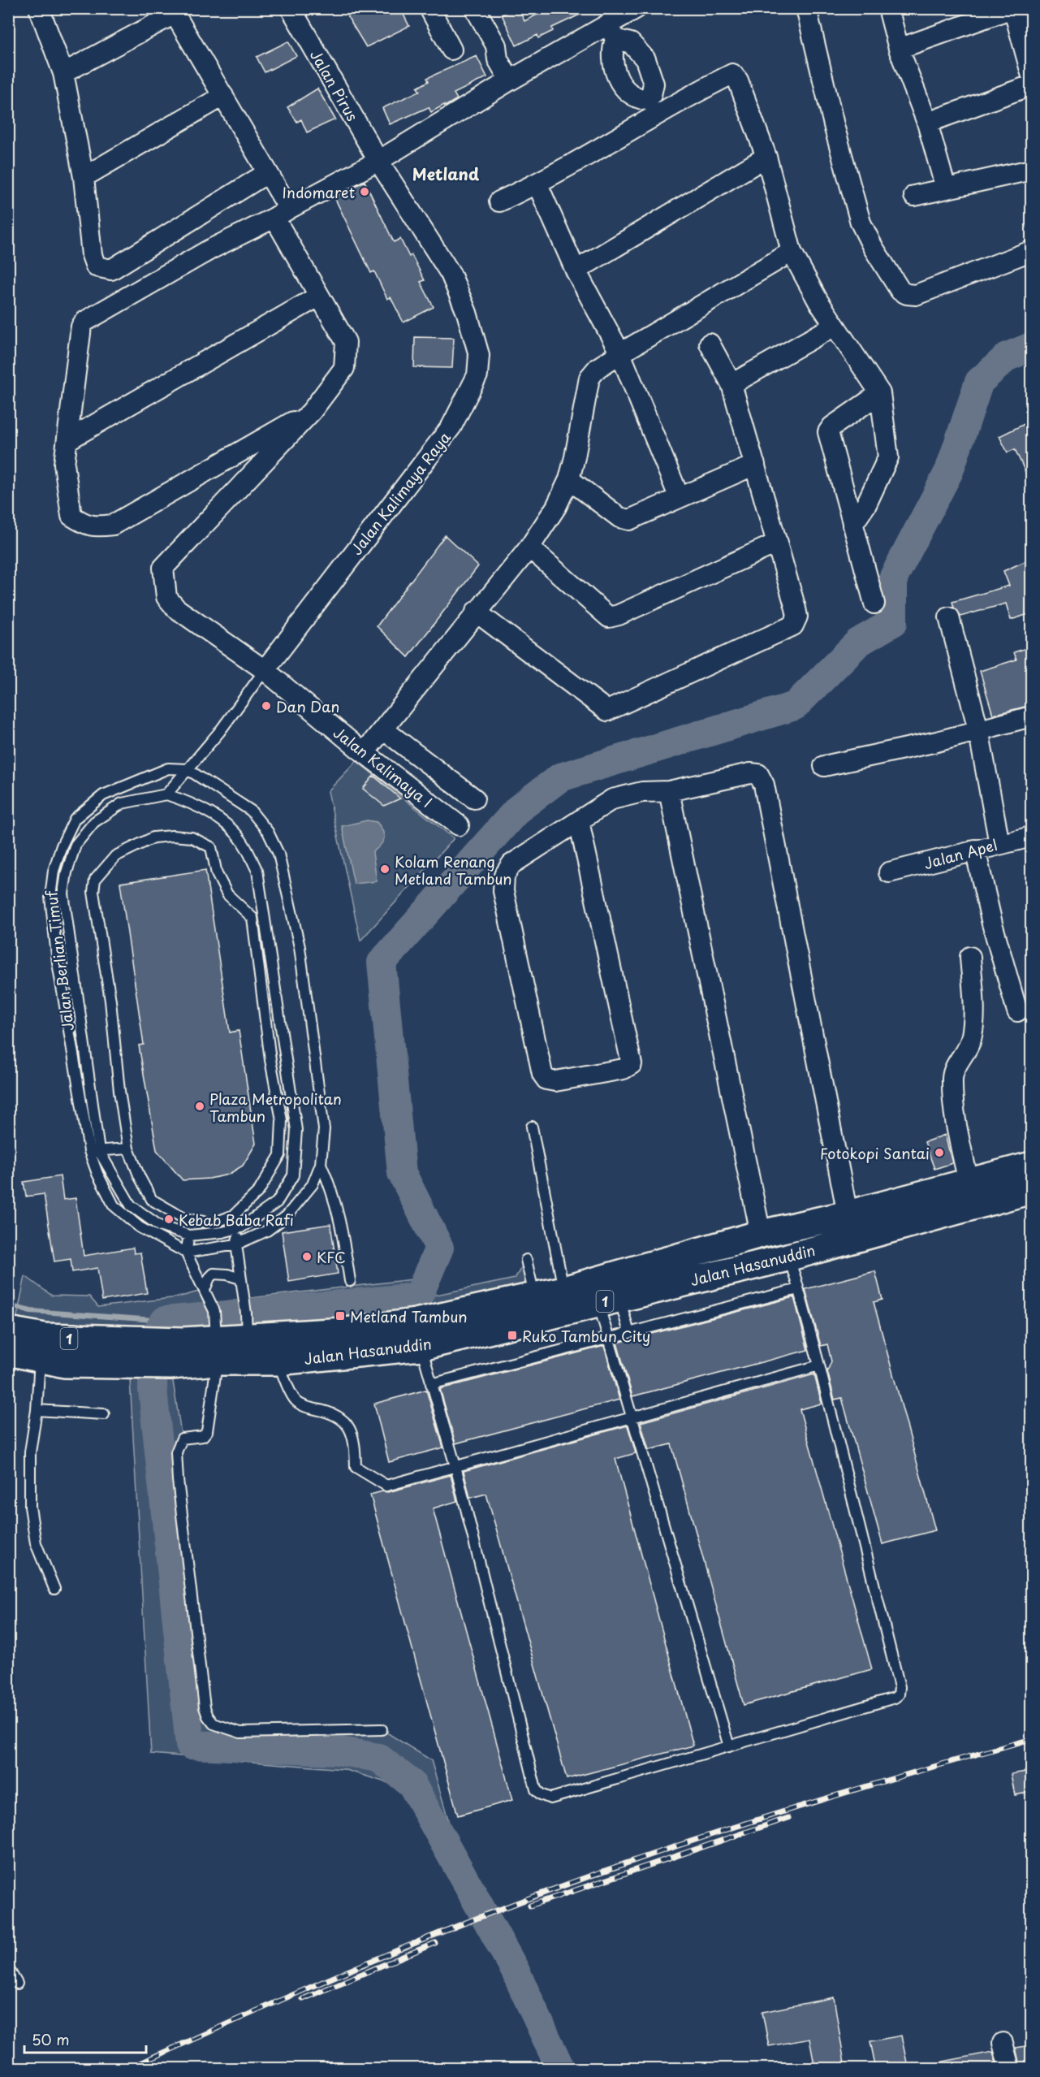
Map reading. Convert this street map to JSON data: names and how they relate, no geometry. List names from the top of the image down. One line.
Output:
{"streets":{"highway":["Jalan Hasanuddin","1"],"street":["Jalan Pirus","Jalan Kalimaya Raya","Jalan Kalimaya I","Jalan Apel"],"lane":["Jalan Berlian Timuf"]},"crossings":[["Jalan Pirus","Jalan Kalimaya Raya"],["Jalan Kalimaya Raya","Jalan Kalimaya I"],["Jalan Kalimaya Raya","Jalan Berlian Timuf"]],"districts":["Metland"],"places":{"other":["Indomaret","Dan Dan","Kolam Renang Metland Tambun","Plaza Metropolitan Tambun","Fotokopi Santai","Kebab Baba Rafi","KFC"],"transit":["Metland Tambun","Ruko Tambun City"]},"scale_bar":"50 m"}
